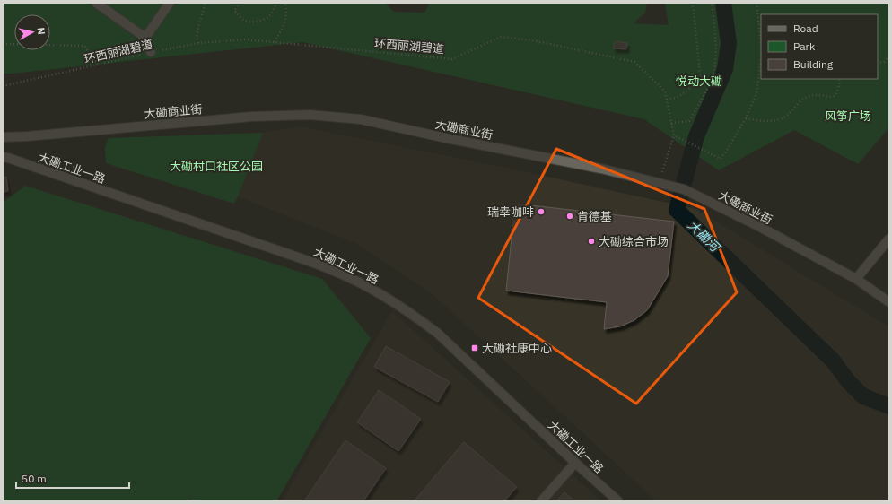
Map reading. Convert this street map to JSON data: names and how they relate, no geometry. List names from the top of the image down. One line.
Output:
{"streets":{"street":["大磡商业街","大磡工业一路"],"path":["环西丽湖碧道"]},"water":["大磡河"],"parks":["悦动大磡","风筝广场","大磡村口社区公园"],"places":{"other":["瑞幸咖啡","肯德基","大磡综合市场"],"transit":["大磡社康中心"]},"legend":["Road","Park","Building"],"scale_bar":"50 m","north":"right"}
